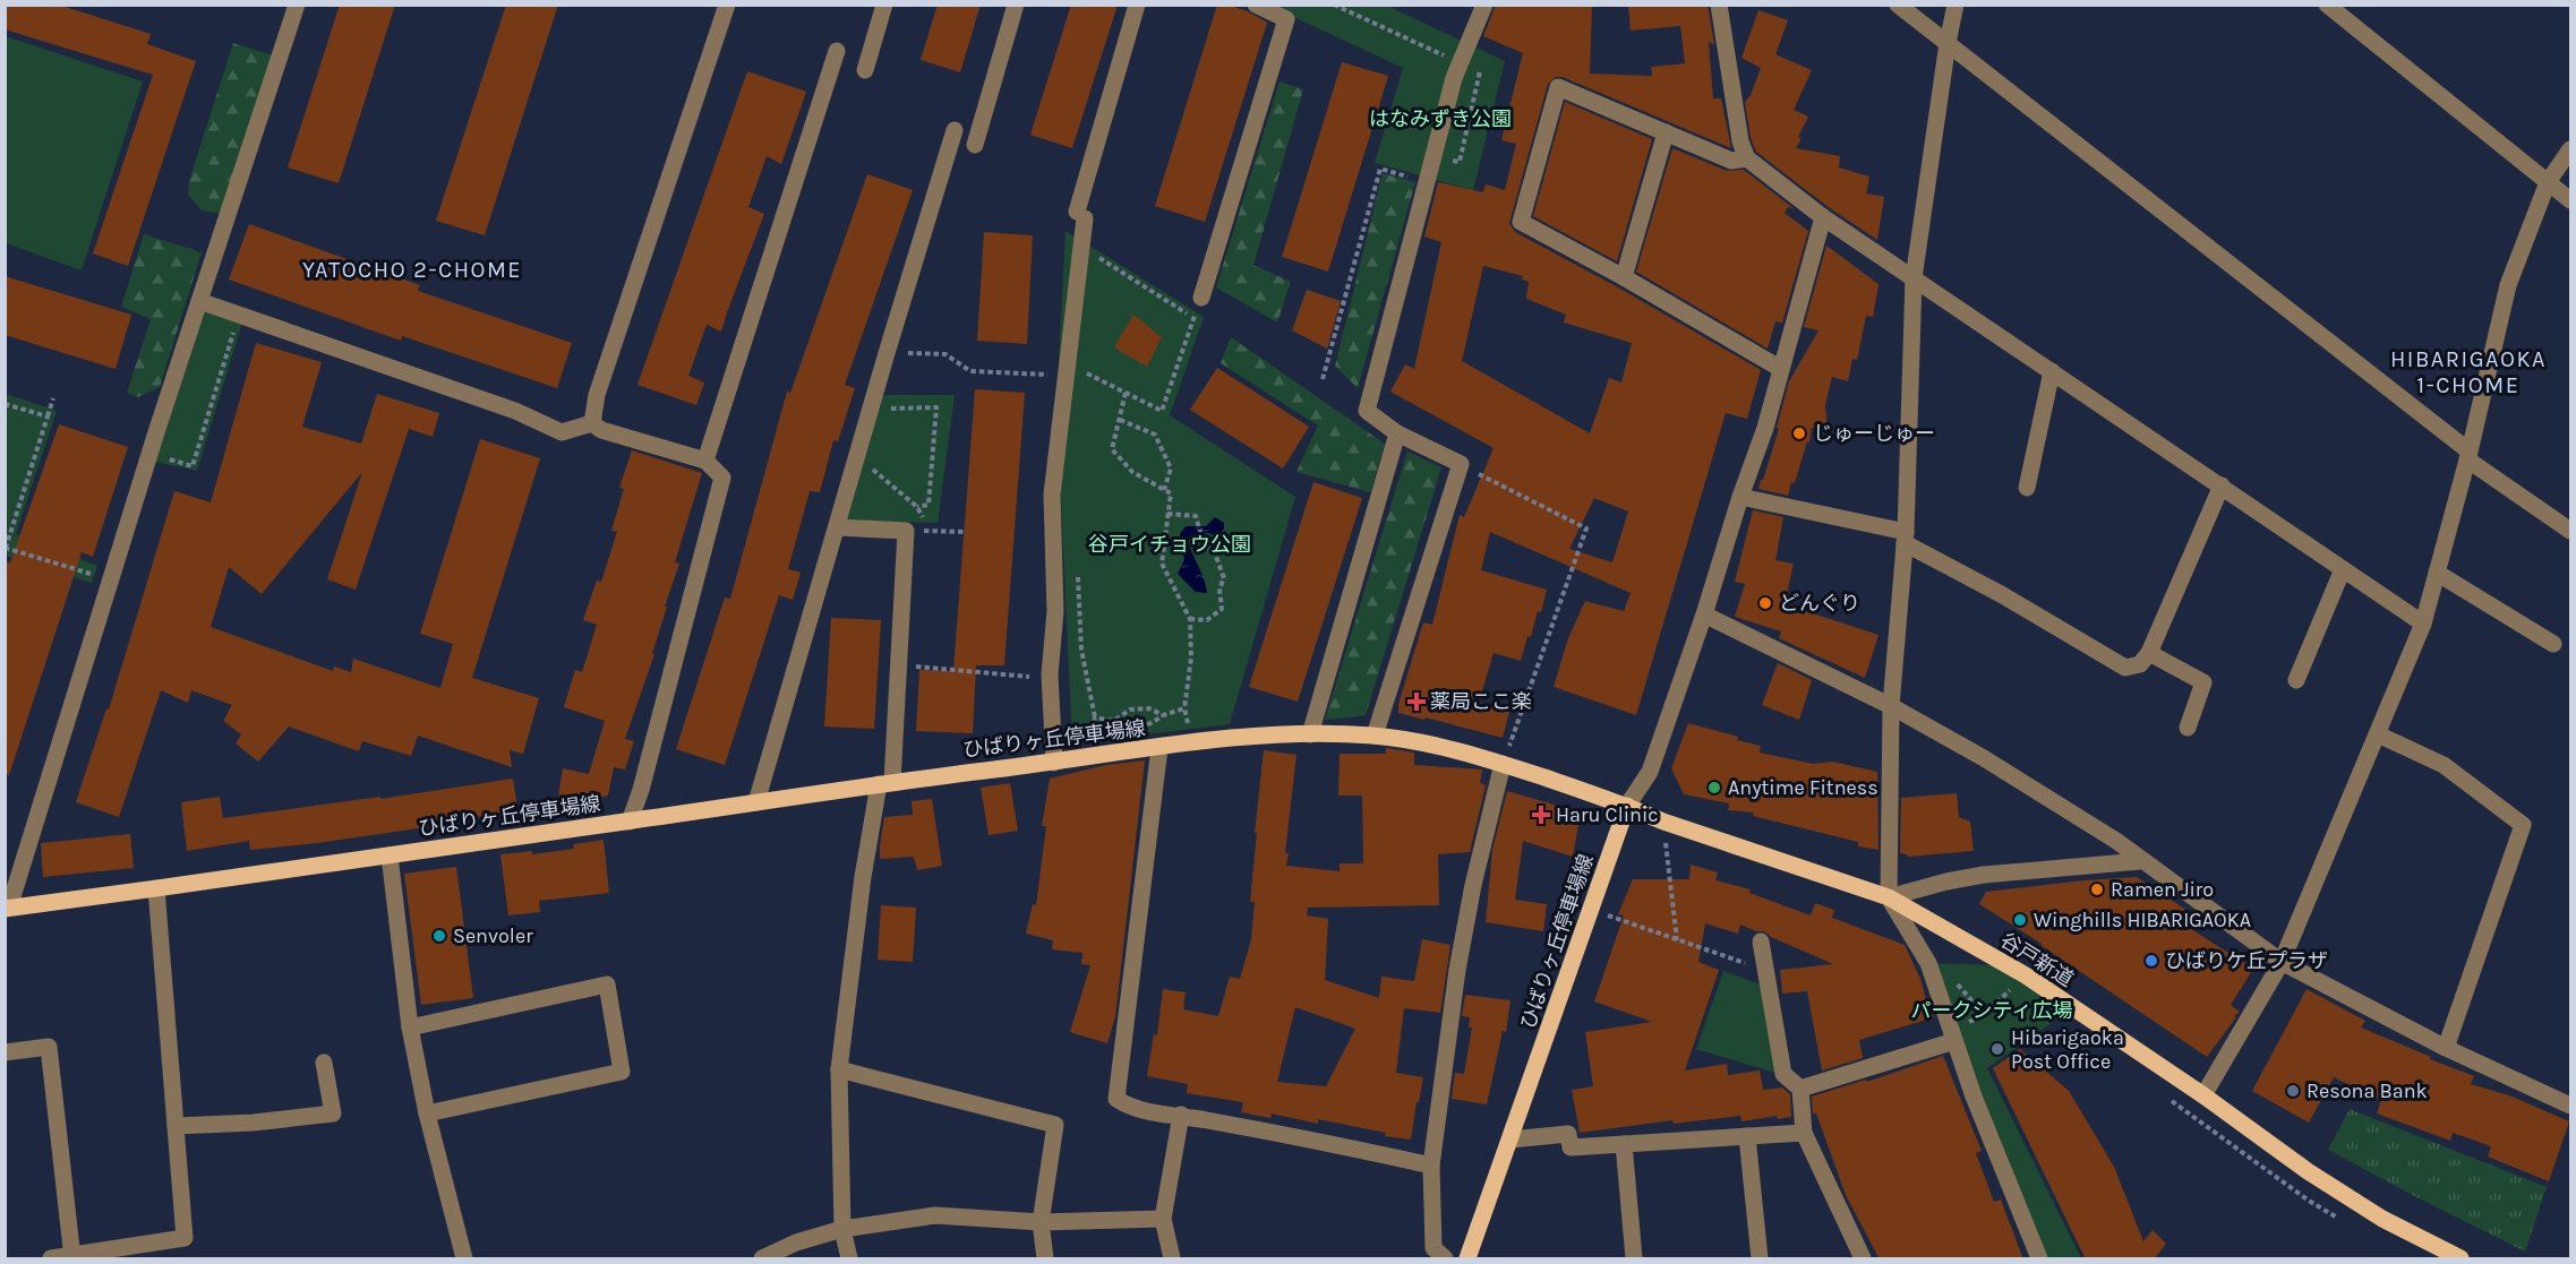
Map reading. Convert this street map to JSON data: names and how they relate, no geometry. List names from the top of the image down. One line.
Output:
{"streets":{"main road":["ひばりヶ丘停車場線","谷戸新道"]},"crossings":[["ひばりヶ丘停車場線","谷戸新道"]],"districts":["YATOCHO 2-CHOME","HIBARIGAOKA 1-CHOME"],"parks":["はなみずき公園","谷戸イチョウ公園","パークシティ広場"],"places":{"other":["じゅーじゅー","どんぐり","Anytime Fitness","Ramen Jiro","Winghills HIBARIGAOKA","Senvoler","ひばりケ丘プラザ","Hibarigaoka Post Office","Resona Bank"],"health":["薬局ここ楽","Haru Clinic"]}}
